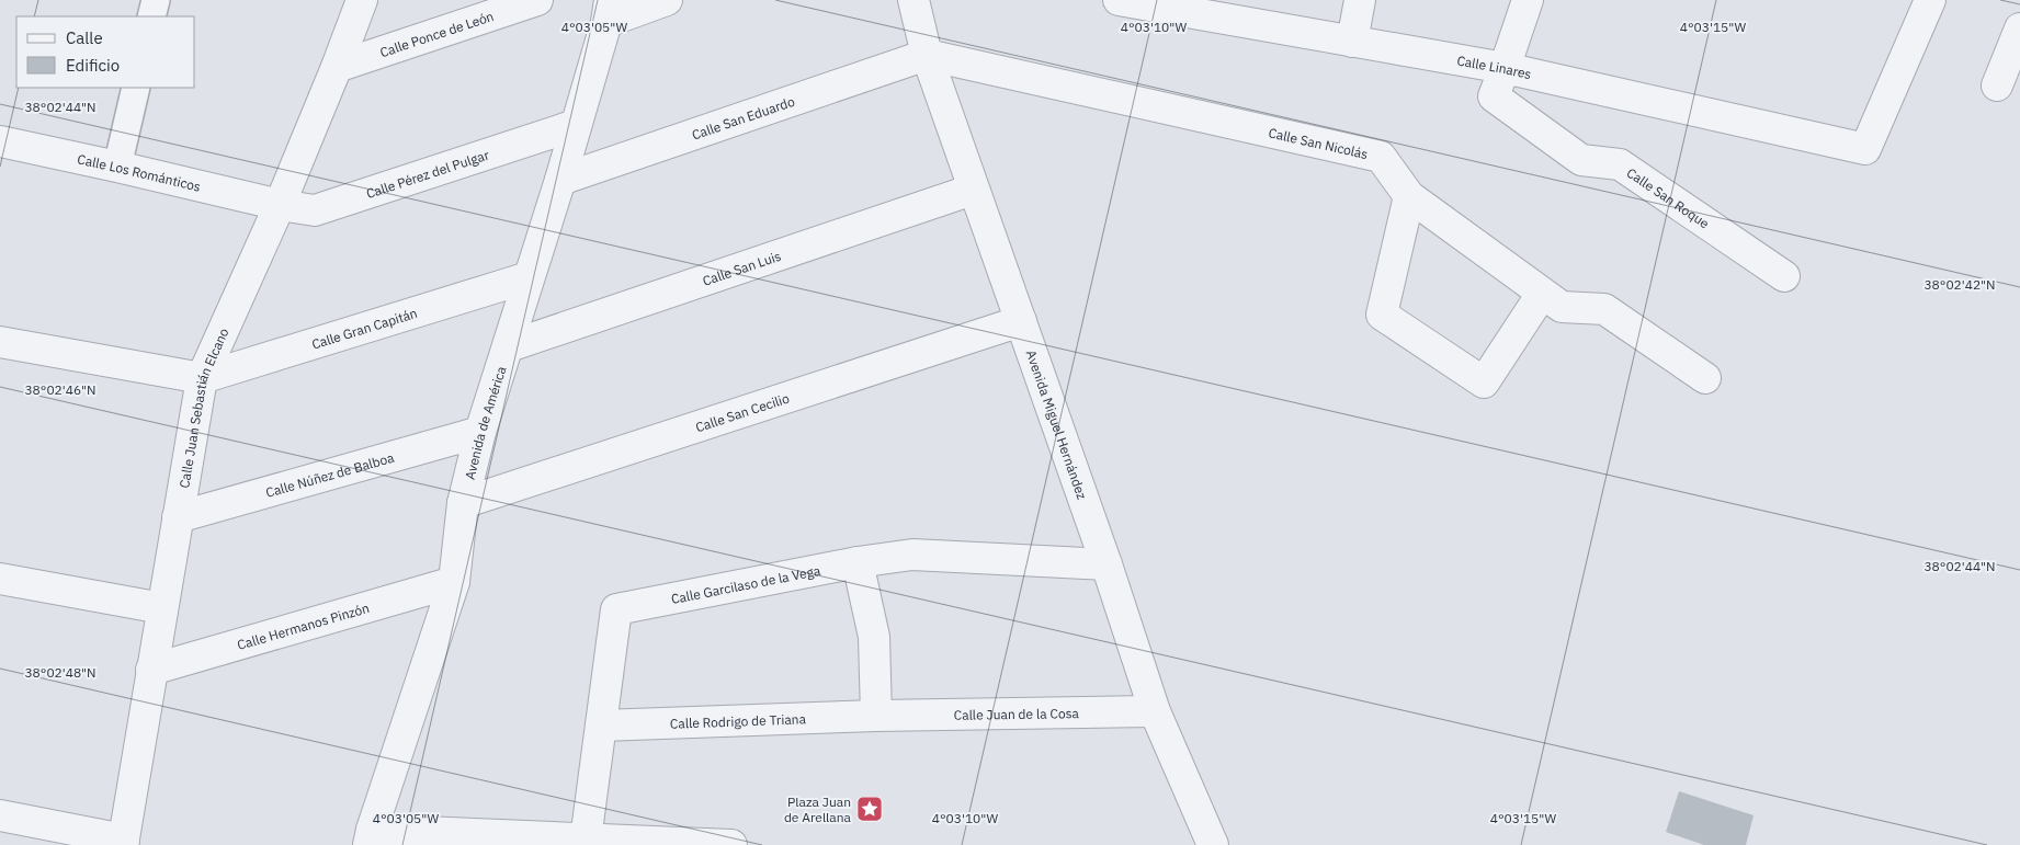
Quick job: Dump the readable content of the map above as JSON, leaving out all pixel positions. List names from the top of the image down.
{
  "streets": {
    "street": [
      "Calle Ponce de León",
      "Calle Linares",
      "Calle San Eduardo",
      "Calle San Nicolás",
      "Calle Los Románticos",
      "Calle Pérez del Pulgar",
      "Calle San Roque",
      "Calle San Luis",
      "Calle Gran Capitán",
      "Calle Juan Sebastián Elcano",
      "Calle San Cecilio",
      "Avenida de América",
      "Avenida Miguel Hernández",
      "Calle Núñez de Balboa",
      "Calle Garcilaso de la Vega",
      "Calle Hermanos Pinzón",
      "Calle Juan de la Cosa",
      "Calle Rodrigo de Triana"
    ]
  },
  "crossings": [
    ["Calle Ponce de León", "Calle Juan Sebastián Elcano"],
    ["Calle Linares", "Calle San Roque"],
    ["Calle San Eduardo", "Calle San Nicolás"],
    ["Calle San Eduardo", "Avenida de América"],
    ["Calle San Eduardo", "Avenida Miguel Hernández"],
    ["Calle San Nicolás", "Avenida Miguel Hernández"],
    ["Calle Los Románticos", "Calle Pérez del Pulgar"],
    ["Calle Los Románticos", "Calle Juan Sebastián Elcano"],
    ["Calle Pérez del Pulgar", "Calle Juan Sebastián Elcano"],
    ["Calle Pérez del Pulgar", "Avenida de América"],
    ["Calle San Luis", "Avenida de América"],
    ["Calle San Luis", "Avenida Miguel Hernández"],
    ["Calle Gran Capitán", "Calle Juan Sebastián Elcano"],
    ["Calle Gran Capitán", "Avenida de América"],
    ["Calle Juan Sebastián Elcano", "Calle Núñez de Balboa"],
    ["Calle Juan Sebastián Elcano", "Calle Hermanos Pinzón"],
    ["Calle San Cecilio", "Avenida de América"],
    ["Calle San Cecilio", "Avenida Miguel Hernández"],
    ["Avenida de América", "Calle Núñez de Balboa"],
    ["Avenida de América", "Calle Hermanos Pinzón"],
    ["Avenida Miguel Hernández", "Calle Garcilaso de la Vega"],
    ["Avenida Miguel Hernández", "Calle Juan de la Cosa"],
    ["Calle Garcilaso de la Vega", "Calle Rodrigo de Triana"],
    ["Calle Juan de la Cosa", "Calle Rodrigo de Triana"]
  ],
  "places": {
    "place": ["Plaza Juan de Arellana"]
  },
  "legend": ["Calle", "Edificio"],
  "coordinates": [
    "4°03'05\"W",
    "4°03'10\"W",
    "4°03'15\"W",
    "38°02'44\"N",
    "38°02'42\"N",
    "38°02'46\"N",
    "38°02'48\"N"
  ]
}
